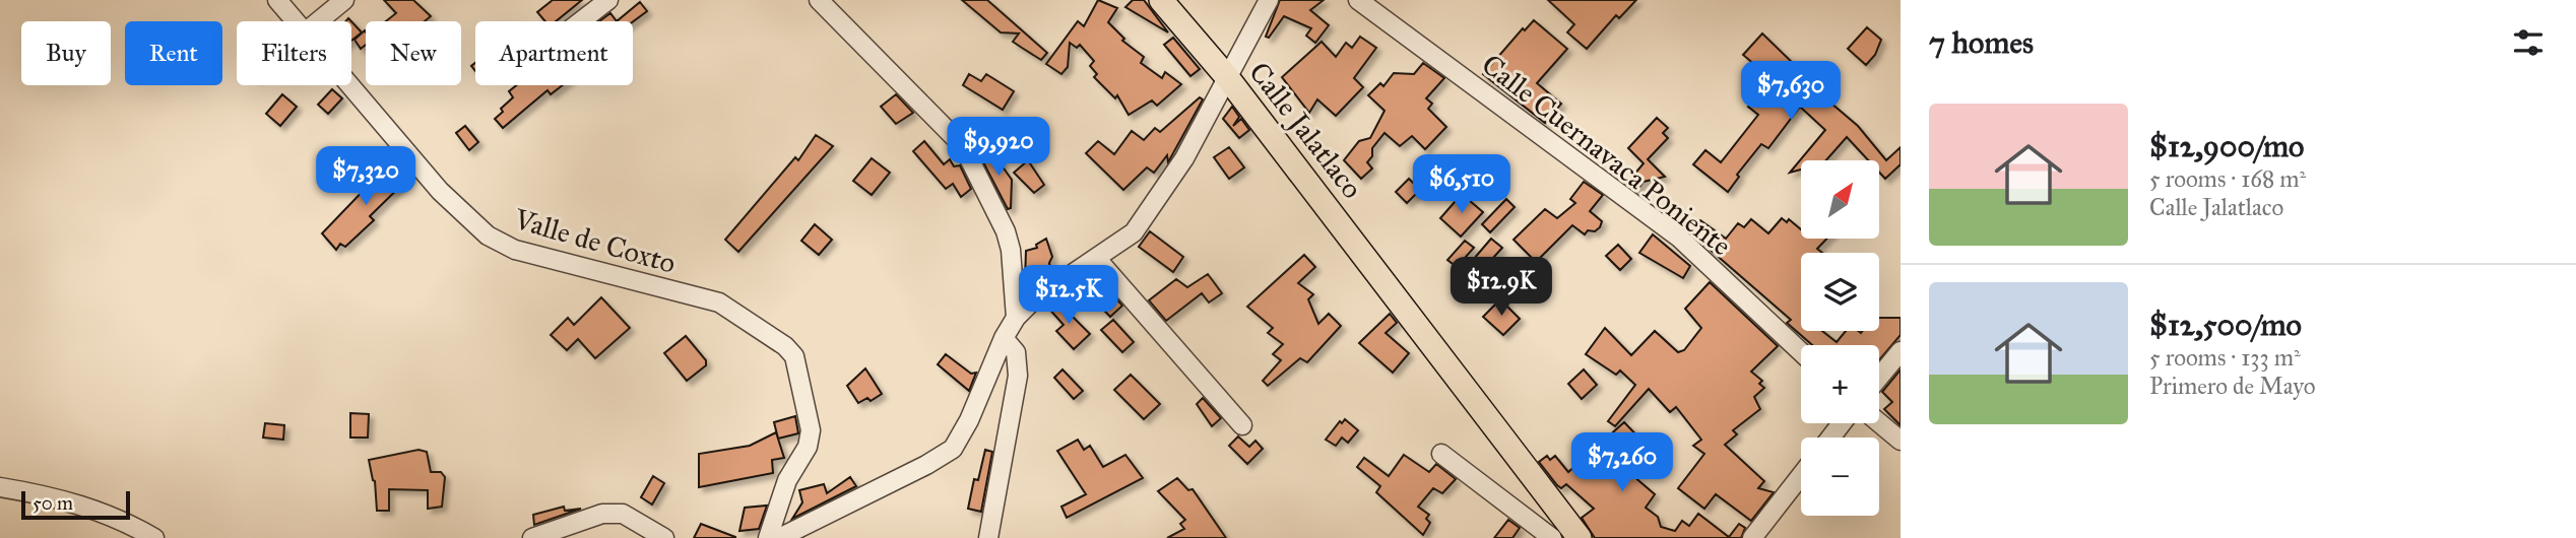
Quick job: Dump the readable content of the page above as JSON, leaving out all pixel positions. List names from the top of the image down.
{
  "streets": {
    "main road": ["Calle Jalatlaco"],
    "street": ["Calle Cuernavaca Poniente", "Valle de Coxto"]
  },
  "scale_bar": "50 m",
  "north": "top right",
  "page": {
    "heading": "7 homes",
    "chip": [
      "Buy",
      "Rent",
      "Filters",
      "New",
      "Apartment"
    ],
    "price": [
      "$7,630",
      "$9,920",
      "$7,320",
      "$6,510",
      "$12.9K",
      "$12.5K",
      "$7,260"
    ],
    "list": [
      {
        "name": "$12,900/mo",
        "note": "5 rooms · 168 m² · Calle Jalatlaco"
      },
      {
        "name": "$12,500/mo",
        "note": "5 rooms · 133 m² · Primero de Mayo"
      }
    ],
    "map_buttons": ["+", "−"],
    "scale": "50 m"
  }
}
